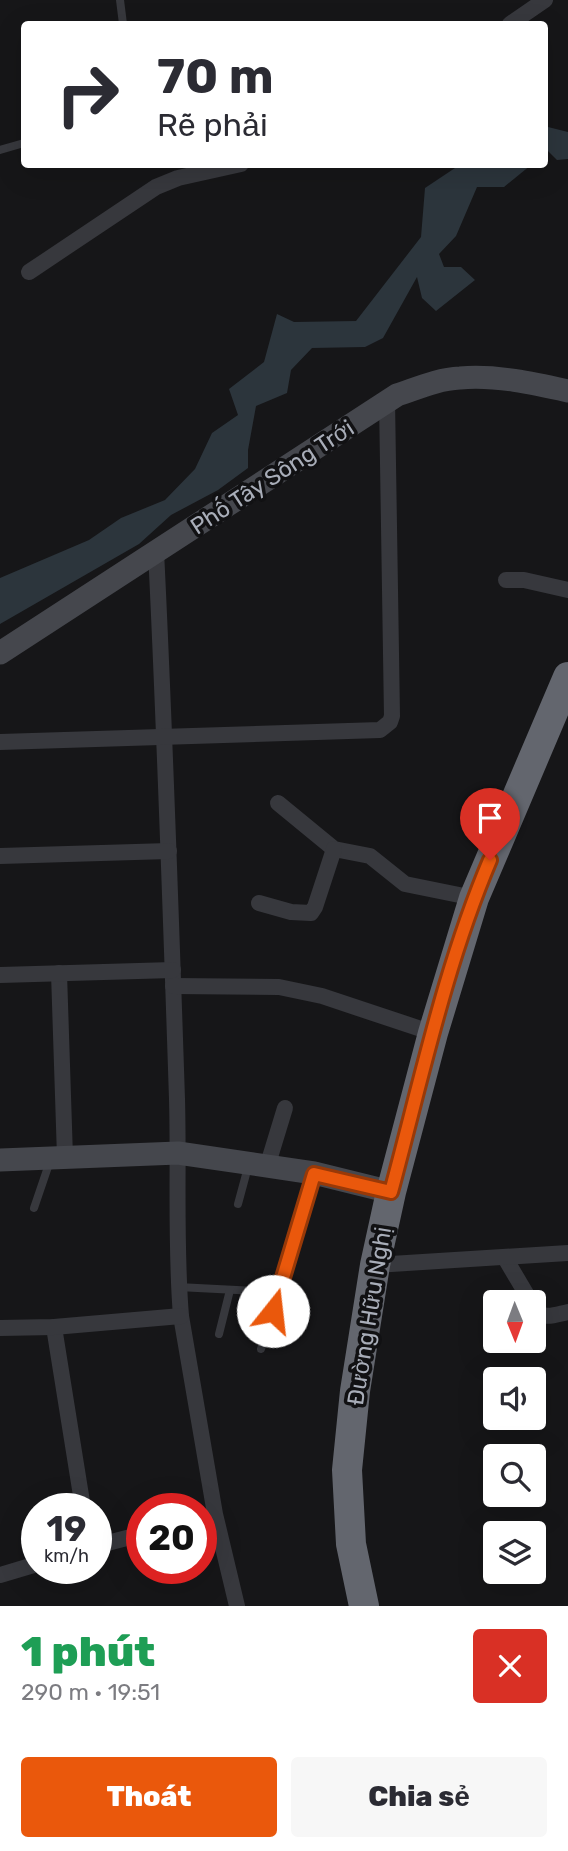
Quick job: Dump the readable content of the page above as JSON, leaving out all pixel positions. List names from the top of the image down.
{
  "streets": {
    "highway": ["Đường Hữu Nghị"],
    "street": ["Phố Tây Sông Trới"]
  },
  "north": "bottom",
  "page": {
    "turn": ["70 m", "Rẽ phải"],
    "speed": "19 km/h",
    "limit": "20",
    "heading": ["1 phút", "290 m · 19:51"],
    "buttons": ["Thoát", "Chia sẻ"]
  }
}
